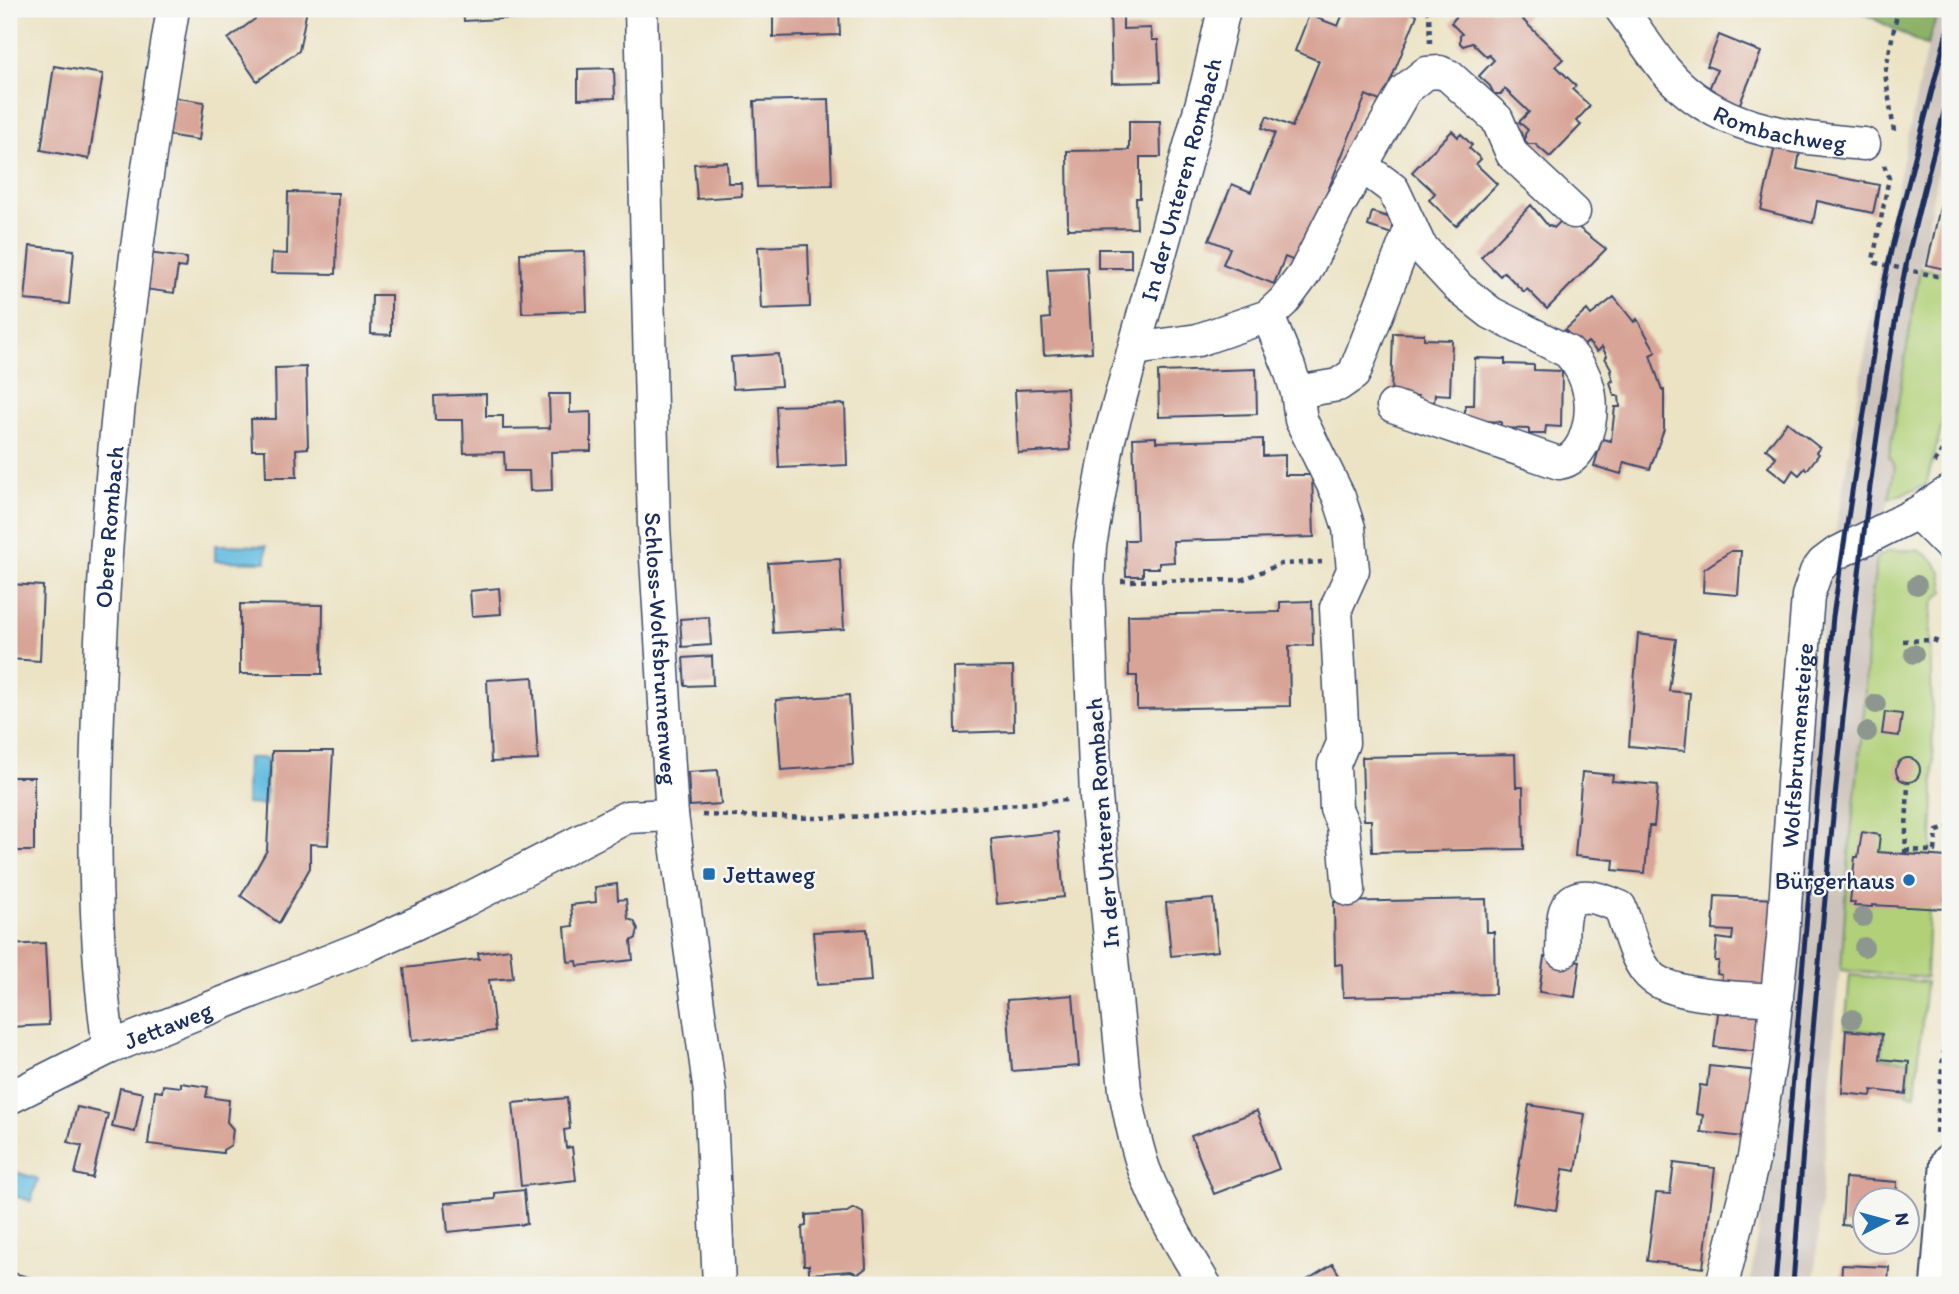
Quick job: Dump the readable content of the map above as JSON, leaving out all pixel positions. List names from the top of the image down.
{
  "streets": {
    "street": [
      "Rombachweg",
      "In der Unteren Rombach",
      "Obere Rombach",
      "Schloss-Wolfsbrunnenweg",
      "Wolfsbrunnensteige",
      "Jettaweg"
    ]
  },
  "crossings": [
    ["Obere Rombach", "Jettaweg"],
    ["Schloss-Wolfsbrunnenweg", "Jettaweg"]
  ],
  "places": {
    "transit": ["Jettaweg"],
    "other": ["Bürgerhaus"]
  },
  "north": "right"
}
